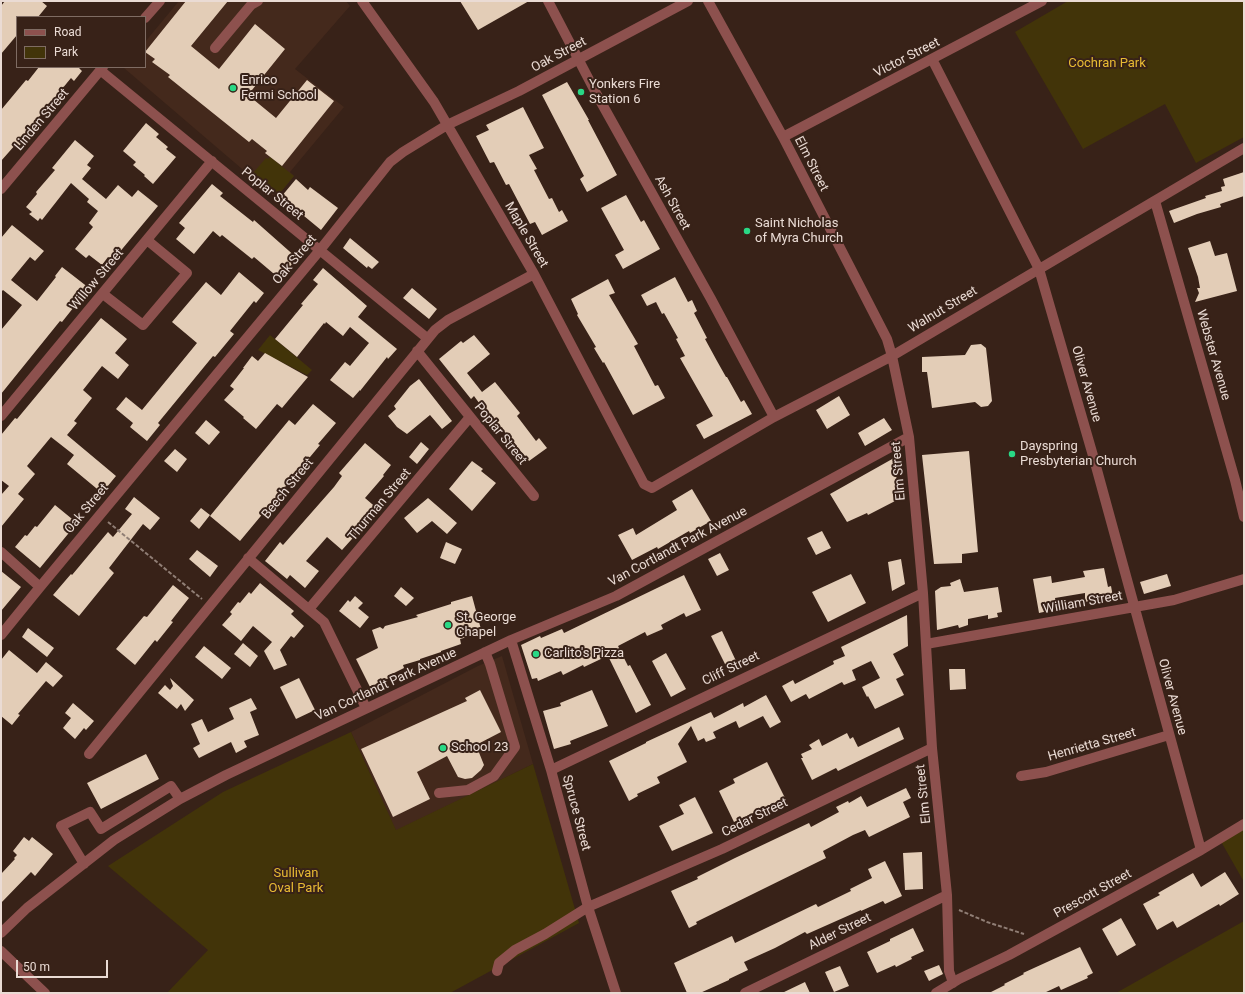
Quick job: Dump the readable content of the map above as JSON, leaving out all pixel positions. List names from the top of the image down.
{
  "streets": {
    "street": [
      "Oak Street",
      "Victor Street",
      "Linden Street",
      "Elm Street",
      "Poplar Street",
      "Ash Street",
      "Maple Street",
      "Willow Street",
      "Walnut Street",
      "Webster Avenue",
      "Oliver Avenue",
      "Beech Street",
      "Thurman Street",
      "Van Cortlandt Park Avenue",
      "William Street",
      "Cliff Street",
      "Henrietta Street",
      "Spruce Street",
      "Cedar Street",
      "Prescott Street",
      "Alder Street"
    ]
  },
  "crossings": [
    ["Oak Street", "Poplar Street"],
    ["Oak Street", "Ash Street"],
    ["Oak Street", "Maple Street"],
    ["Victor Street", "Elm Street"],
    ["Victor Street", "Oliver Avenue"],
    ["Linden Street", "Poplar Street"],
    ["Elm Street", "Walnut Street"],
    ["Elm Street", "Van Cortlandt Park Avenue"],
    ["Elm Street", "William Street"],
    ["Elm Street", "Cliff Street"],
    ["Elm Street", "Cedar Street"],
    ["Elm Street", "Prescott Street"],
    ["Elm Street", "Alder Street"],
    ["Poplar Street", "Willow Street"],
    ["Poplar Street", "Beech Street"],
    ["Poplar Street", "Thurman Street"],
    ["Ash Street", "Walnut Street"],
    ["Maple Street", "Walnut Street"],
    ["Maple Street", "Beech Street"],
    ["Walnut Street", "Webster Avenue"],
    ["Walnut Street", "Oliver Avenue"],
    ["Oliver Avenue", "William Street"],
    ["Oliver Avenue", "Henrietta Street"],
    ["Oliver Avenue", "Prescott Street"],
    ["Van Cortlandt Park Avenue", "Spruce Street"],
    ["Cliff Street", "Spruce Street"],
    ["Spruce Street", "Cedar Street"]
  ],
  "parks": ["Cochran Park", "Sullivan Oval Park"],
  "places": [
    "Enrico Fermi School",
    "Yonkers Fire Station 6",
    "Saint Nicholas of Myra Church",
    "Dayspring Presbyterian Church",
    "St. George Chapel",
    "Carlito's Pizza",
    "School 23"
  ],
  "legend": ["Road", "Park"],
  "scale_bar": "50 m"
}
